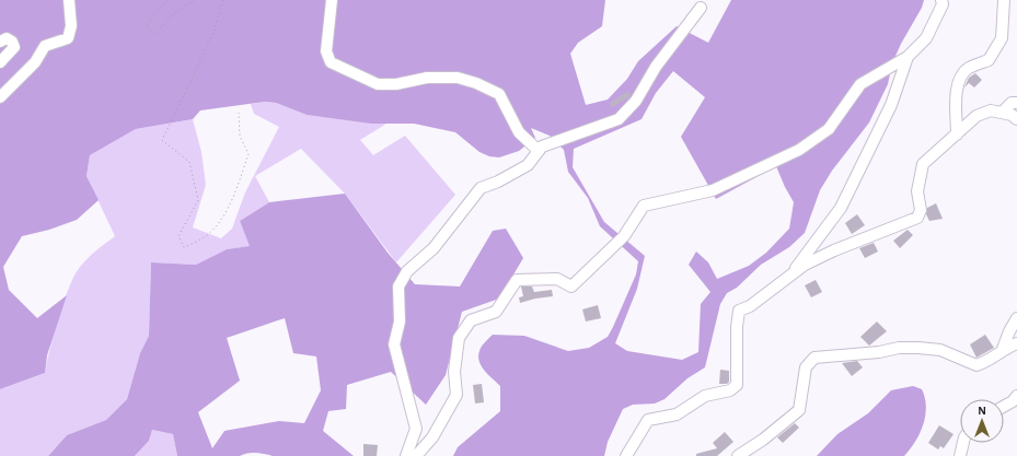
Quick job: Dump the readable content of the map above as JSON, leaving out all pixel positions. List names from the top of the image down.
{
  "north": "top"
}
